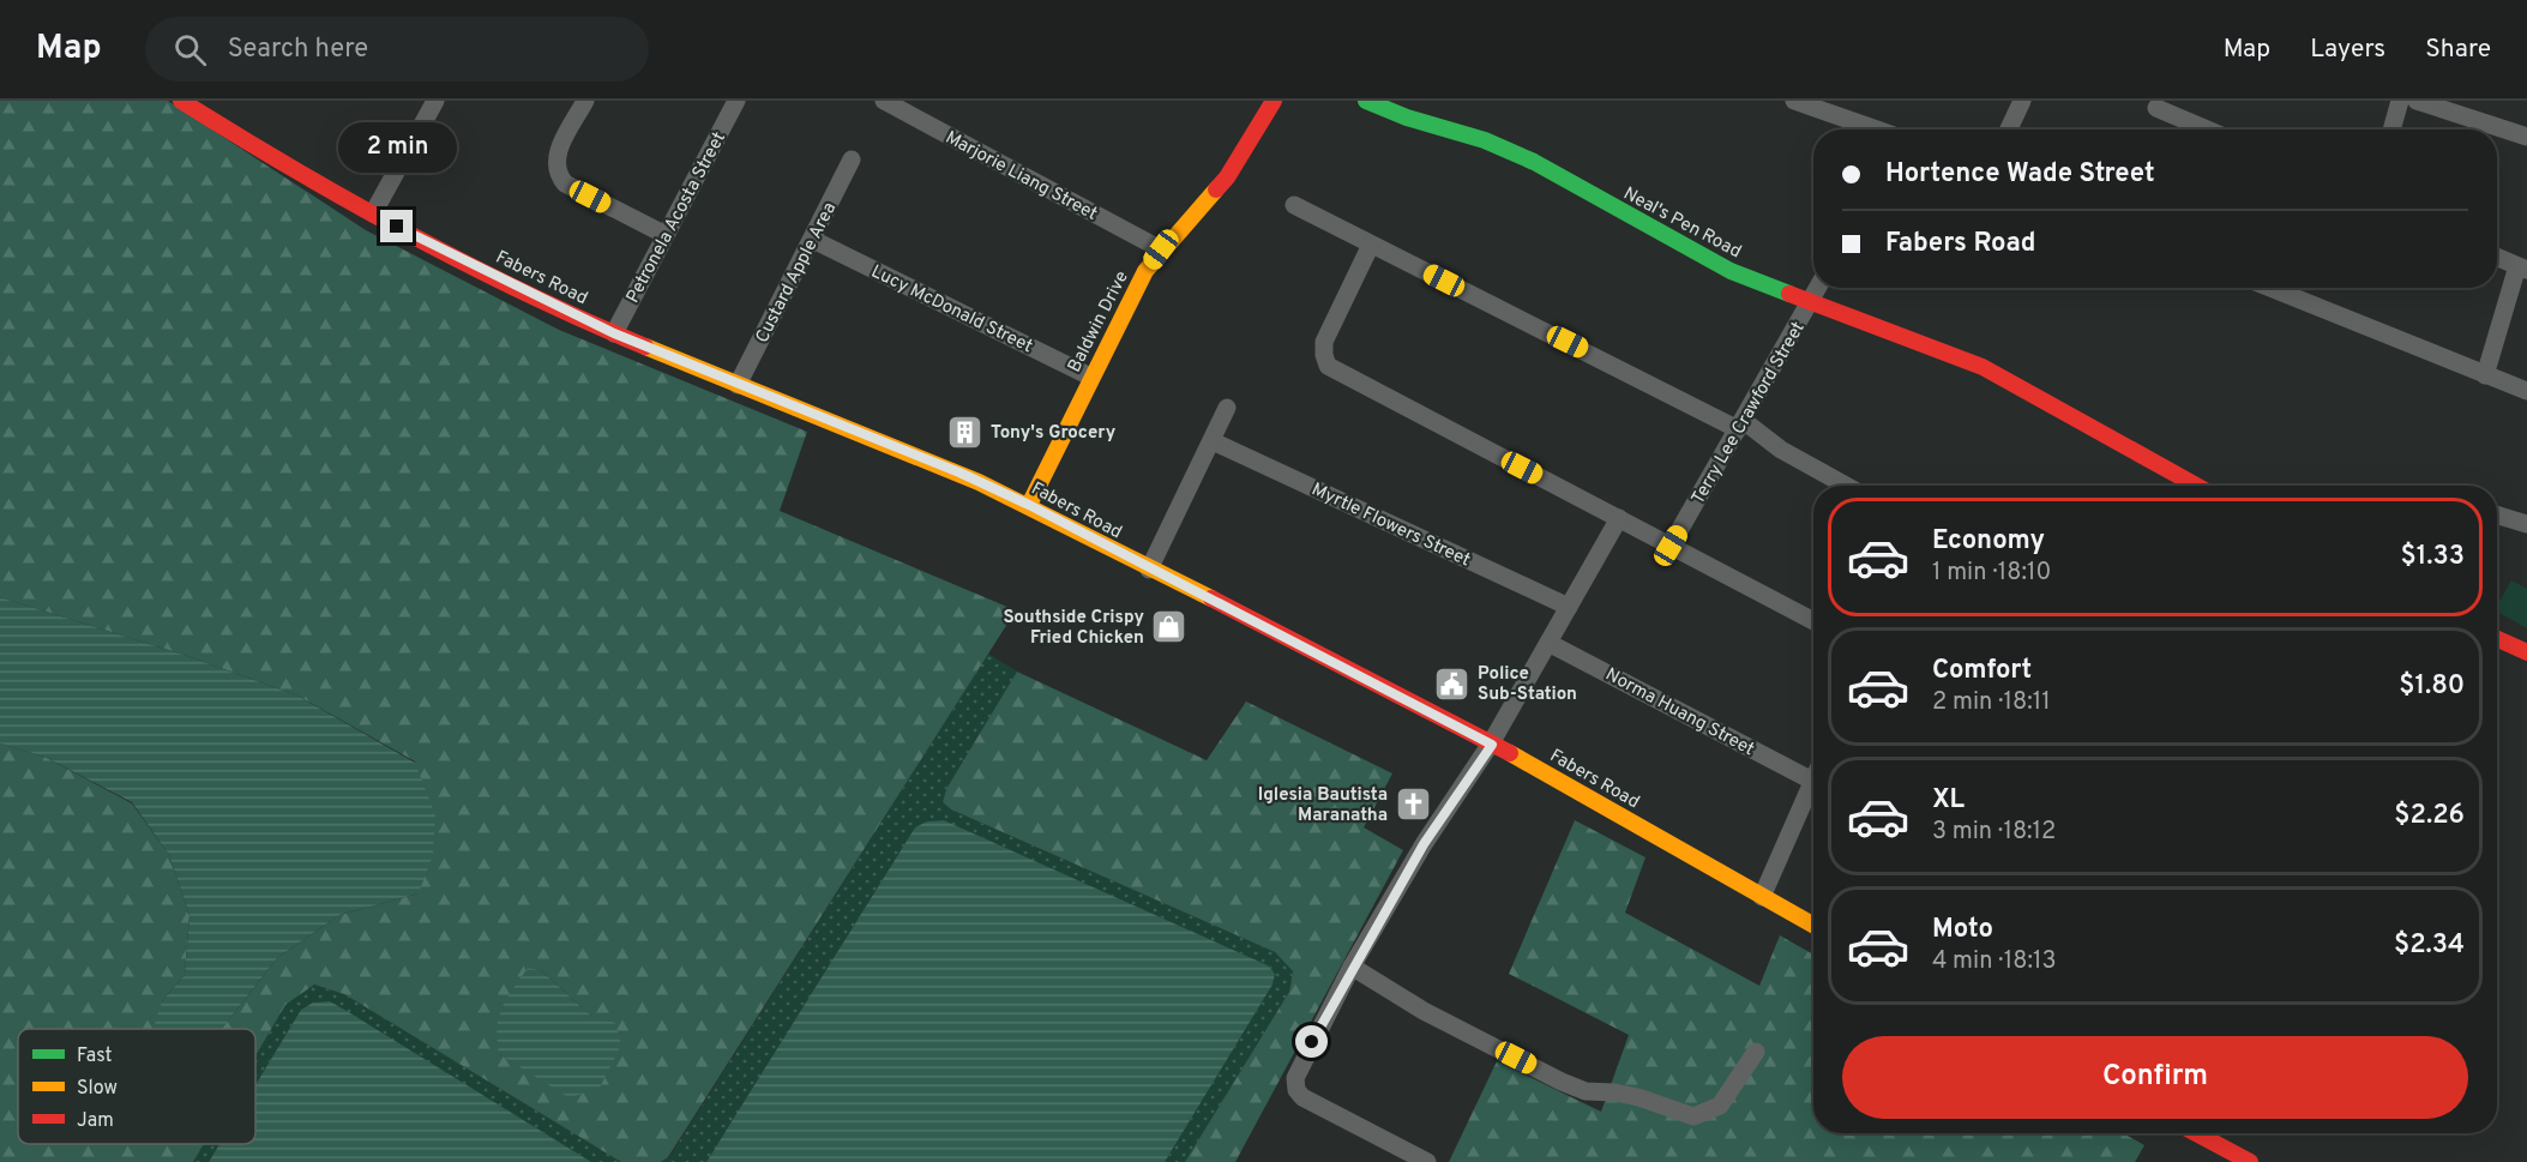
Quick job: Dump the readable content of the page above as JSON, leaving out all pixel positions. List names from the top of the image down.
{
  "streets": {
    "main road": ["Neal's Pen Road", "Fabers Road", "Baldwin Drive"],
    "street": [
      "Marjorie Liang Street",
      "Petronela Acosta Street",
      "Custard Apple Area",
      "Lucy McDonald Street",
      "Terry Lee Crawford Street",
      "Myrtle Flowers Street",
      "Norma Huang Street"
    ]
  },
  "crossings": [
    ["Marjorie Liang Street", "Baldwin Drive"],
    ["Petronela Acosta Street", "Fabers Road"],
    ["Neal's Pen Road", "Terry Lee Crawford Street"],
    ["Custard Apple Area", "Fabers Road"],
    ["Custard Apple Area", "Lucy McDonald Street"],
    ["Fabers Road", "Baldwin Drive"],
    ["Lucy McDonald Street", "Baldwin Drive"]
  ],
  "places": {
    "building": ["Tony's Grocery"],
    "shop": ["Southside Crispy Fried Chicken"],
    "public building": ["Police Sub-Station"],
    "church": ["Iglesia Bautista Maranatha"]
  },
  "legend": ["Fast", "Slow", "Jam"],
  "page": {
    "header": "Map",
    "search": "Search here",
    "nav": ["Map", "Layers", "Share"],
    "bubble": "2 min",
    "banner": ["Hortence Wade Street", "Fabers Road"],
    "list": [
      {
        "name": "Economy",
        "note": "1 min · 18:10",
        "value": "$1.33"
      },
      {
        "name": "Comfort",
        "note": "2 min · 18:11",
        "value": "$1.80"
      },
      {
        "name": "XL",
        "note": "3 min · 18:12",
        "value": "$2.26"
      },
      {
        "name": "Moto",
        "note": "4 min · 18:13",
        "value": "$2.34"
      }
    ],
    "buttons": "Confirm"
  }
}
